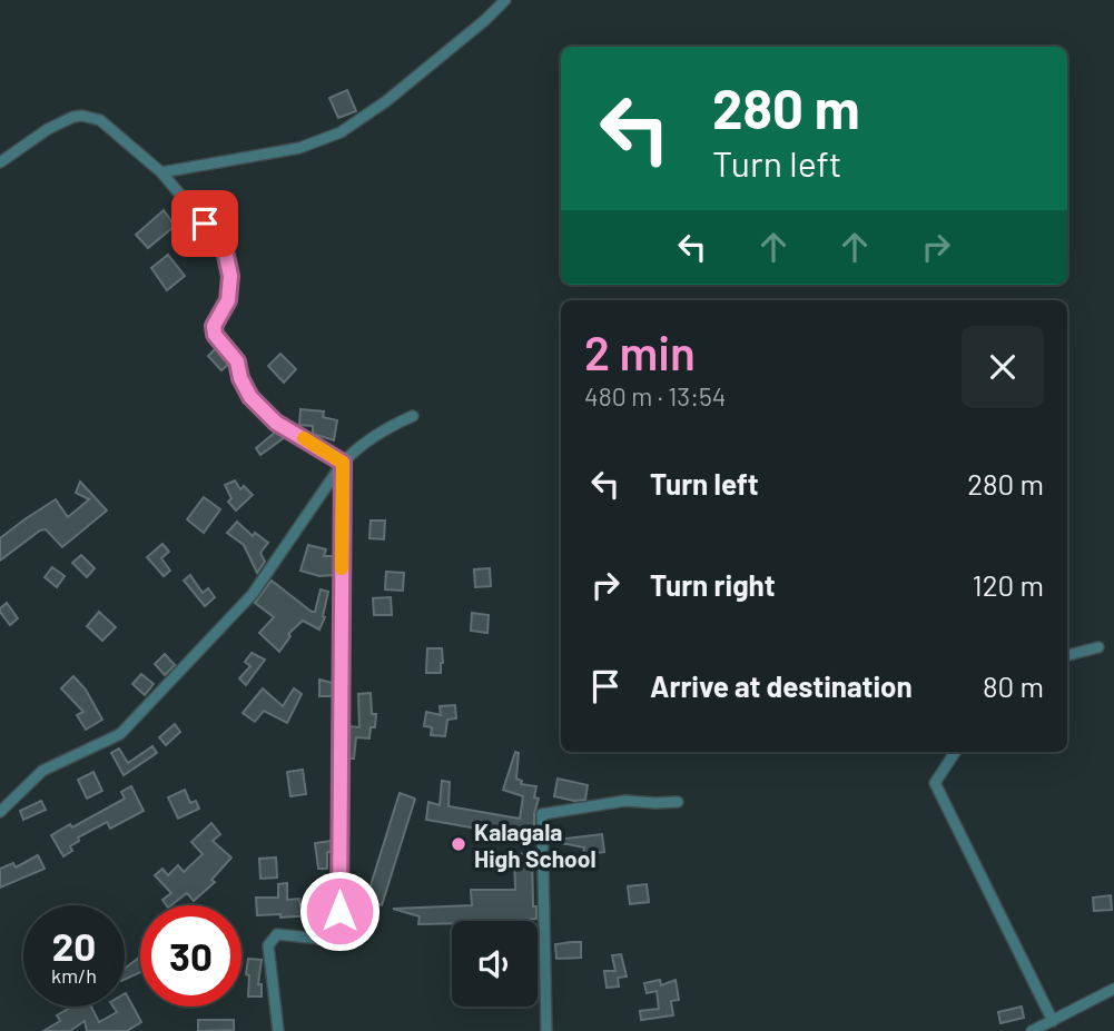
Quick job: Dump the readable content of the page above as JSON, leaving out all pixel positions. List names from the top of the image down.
{
  "places": ["Kalagala High School"],
  "page": {
    "turn": ["280 m", "Turn left"],
    "heading": ["2 min", "480 m · 13:54"],
    "list": [
      {
        "name": "Turn left",
        "value": "280 m"
      },
      {
        "name": "Turn right",
        "value": "120 m"
      },
      {
        "name": "Arrive at destination",
        "value": "80 m"
      }
    ],
    "speed": "20 km/h",
    "limit": "30"
  }
}
